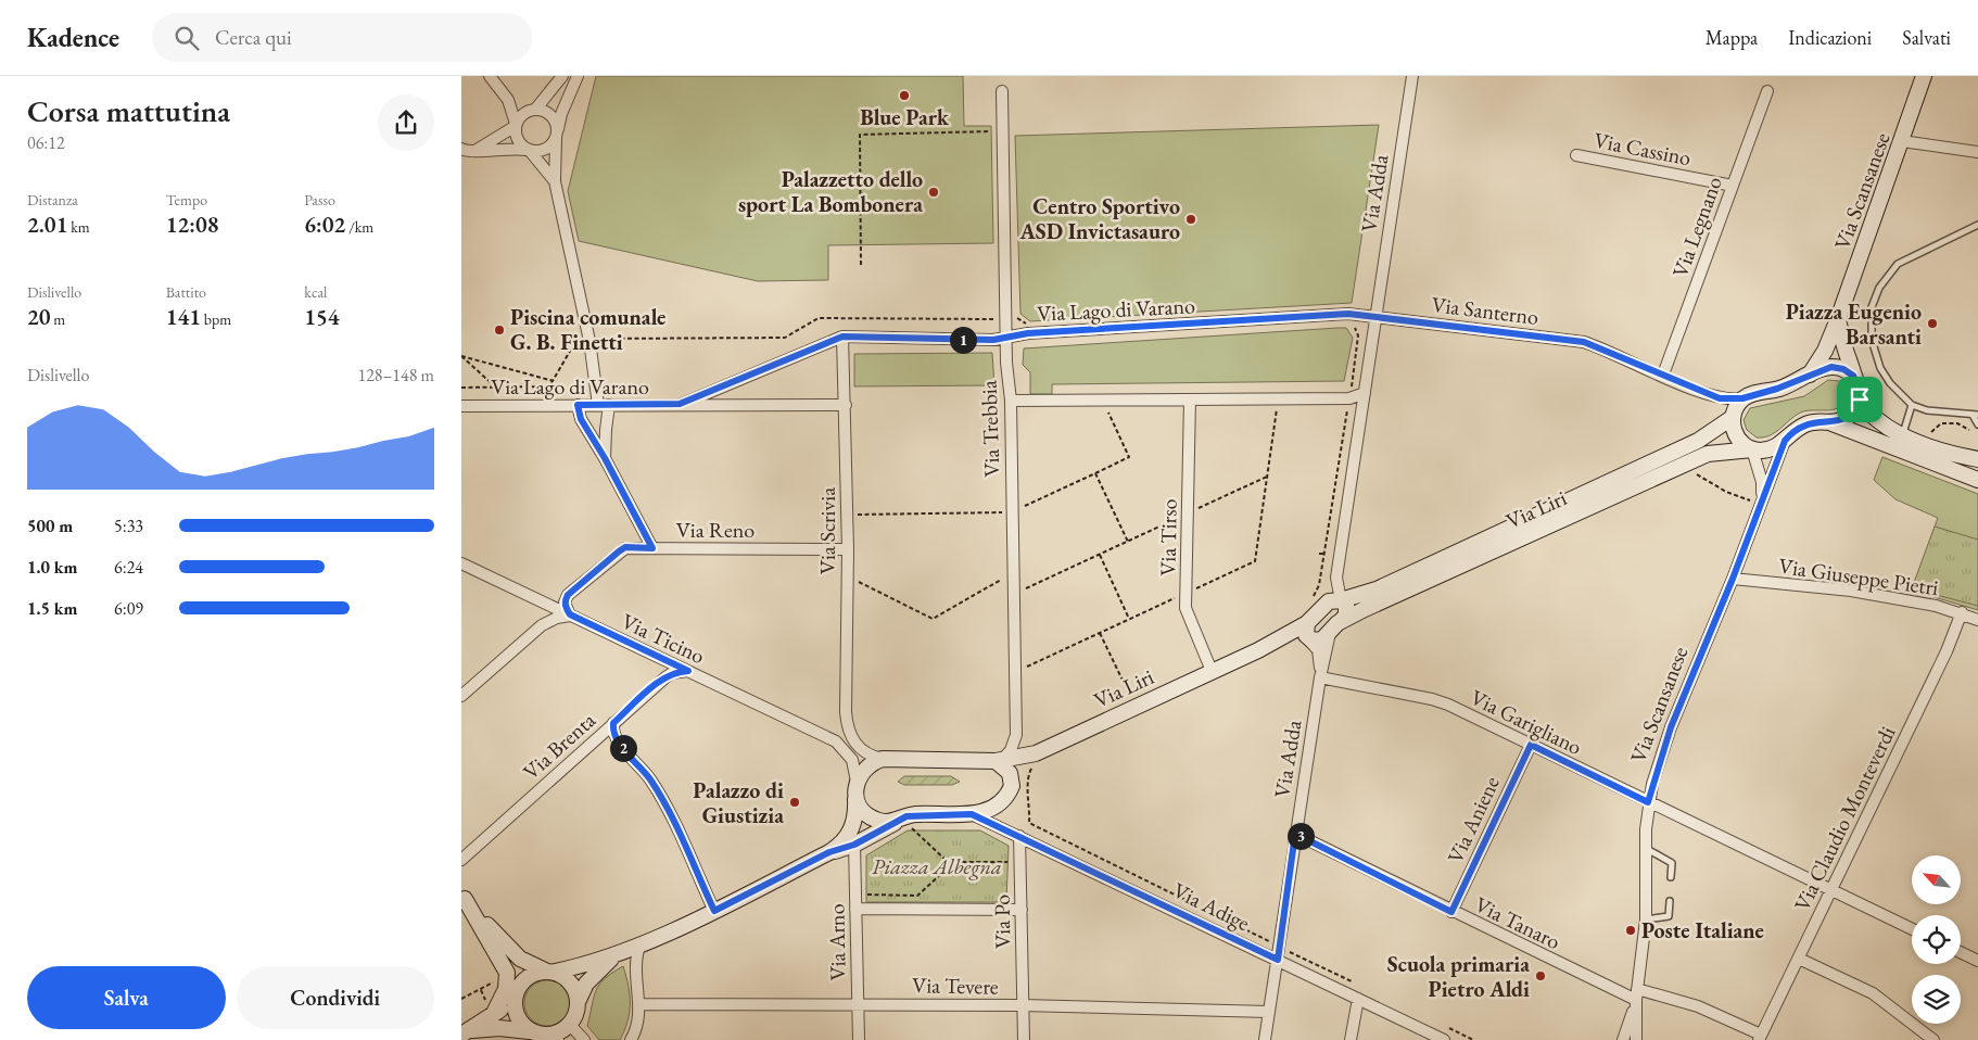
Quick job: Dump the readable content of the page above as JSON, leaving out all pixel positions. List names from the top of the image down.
{
  "streets": {
    "main road": ["Via Scansanese", "Via Liri"],
    "street": [
      "Via Cassino",
      "Via Adda",
      "Via Legnano",
      "Via Lago di Varano",
      "Via Santerno",
      "Via Trebbia",
      "Via Reno",
      "Via Scrivia",
      "Via Tirso",
      "Via Giuseppe Pietri",
      "Via Ticino",
      "Via Garigliano",
      "Via Brenta",
      "Via Claudio Monteverdi",
      "Via Aniene",
      "Via Adige",
      "Via Po",
      "Via Tanaro",
      "Via Arno",
      "Via Tevere"
    ]
  },
  "crossings": [
    ["Via Cassino", "Via Legnano"],
    ["Via Scansanese", "Via Liri"],
    ["Via Scansanese", "Via Giuseppe Pietri"],
    ["Via Scansanese", "Via Garigliano"],
    ["Via Scansanese", "Via Tanaro"],
    ["Via Adda", "Via Lago di Varano"],
    ["Via Adda", "Via Santerno"],
    ["Via Adda", "Via Liri"],
    ["Via Adda", "Via Garigliano"],
    ["Via Adda", "Via Adige"],
    ["Via Adda", "Via Tanaro"],
    ["Via Adda", "Via Tevere"],
    ["Via Legnano", "Via Santerno"],
    ["Via Lago di Varano", "Via Santerno"],
    ["Via Lago di Varano", "Via Trebbia"],
    ["Via Lago di Varano", "Via Reno"],
    ["Via Lago di Varano", "Via Scrivia"],
    ["Via Trebbia", "Via Liri"],
    ["Via Liri", "Via Scrivia"],
    ["Via Liri", "Via Tirso"],
    ["Via Liri", "Via Adige"],
    ["Via Reno", "Via Scrivia"],
    ["Via Giuseppe Pietri", "Via Claudio Monteverdi"],
    ["Via Ticino", "Via Brenta"],
    ["Via Garigliano", "Via Claudio Monteverdi"],
    ["Via Garigliano", "Via Aniene"],
    ["Via Claudio Monteverdi", "Via Tanaro"],
    ["Via Aniene", "Via Tanaro"],
    ["Via Adige", "Via Po"],
    ["Via Po", "Via Tevere"],
    ["Via Arno", "Via Tevere"]
  ],
  "parks": ["Piazza Albegna"],
  "places": [
    "Blue Park",
    "Palazzetto dello sport La Bombonera",
    "Centro Sportivo ASD Invictasauro",
    "Piazza Eugenio Barsanti",
    "Piscina comunale G. B. Finetti",
    "Palazzo di Giustizia",
    "Poste Italiane",
    "Scuola primaria Pietro Aldi"
  ],
  "north": "top left",
  "page": {
    "header": "Kadence",
    "search": "Cerca qui",
    "nav": ["Mappa", "Indicazioni", "Salvati"],
    "heading": ["Corsa mattutina", "06:12"],
    "stats": [
      ["Distanza", "2.01 km"],
      ["Tempo", "12:08"],
      ["Passo", "6:02 /km"],
      ["Dislivello", "20 m"],
      ["Battito", "141 bpm"],
      ["kcal", "154"]
    ],
    "pins": ["1", "2", "3"],
    "chart": ["Dislivello", "128–148 m"],
    "list": [
      {
        "name": "500 m",
        "note": "5:33"
      },
      {
        "name": "1.0 km",
        "note": "6:24"
      },
      {
        "name": "1.5 km",
        "note": "6:09"
      }
    ],
    "buttons": ["Salva", "Condividi"]
  }
}
